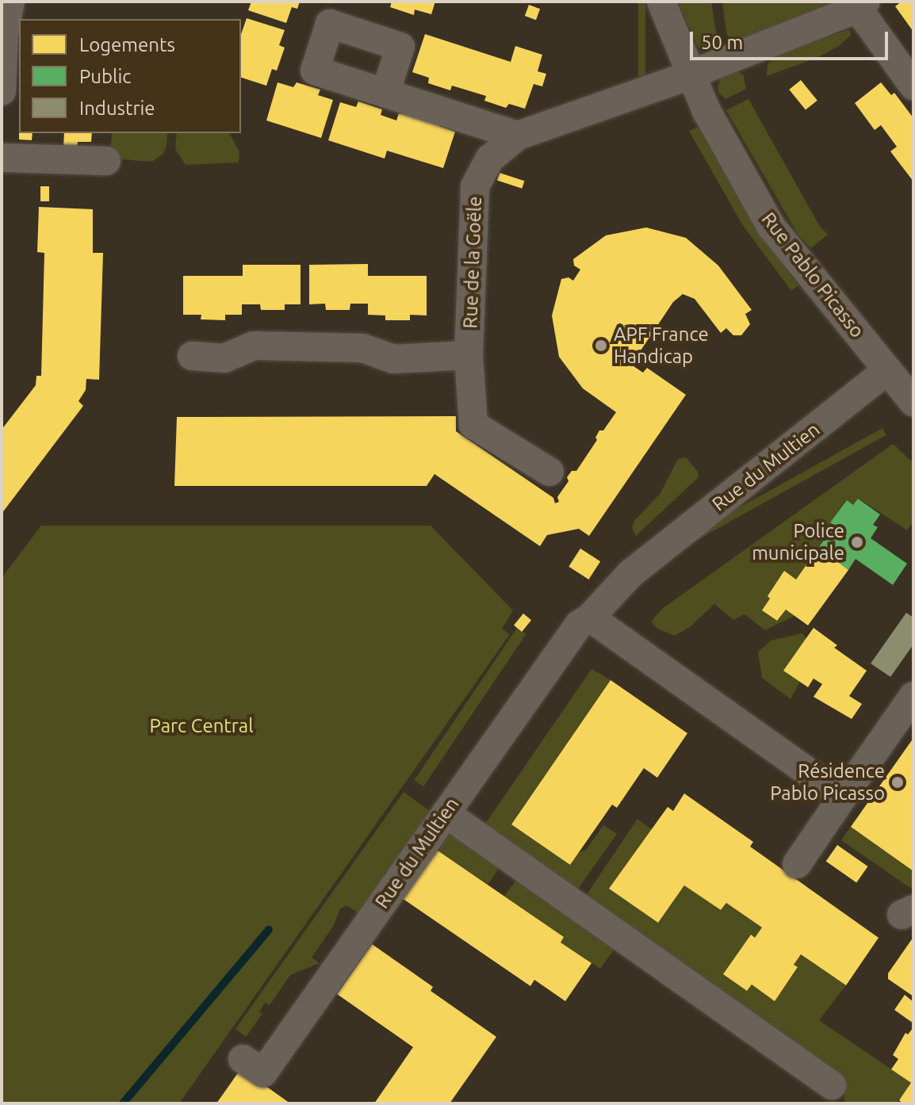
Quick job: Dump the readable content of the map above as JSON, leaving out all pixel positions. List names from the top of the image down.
{
  "streets": {
    "street": ["Rue de la Goële", "Rue Pablo Picasso", "Rue du Multien"]
  },
  "crossings": [
    ["Rue de la Goële", "Rue Pablo Picasso"],
    ["Rue Pablo Picasso", "Rue du Multien"]
  ],
  "parks": ["Parc Central"],
  "places": ["APF France Handicap", "Police municipale", "Résidence Pablo Picasso"],
  "legend": ["Logements", "Public", "Industrie"],
  "scale_bar": "50 m"
}
